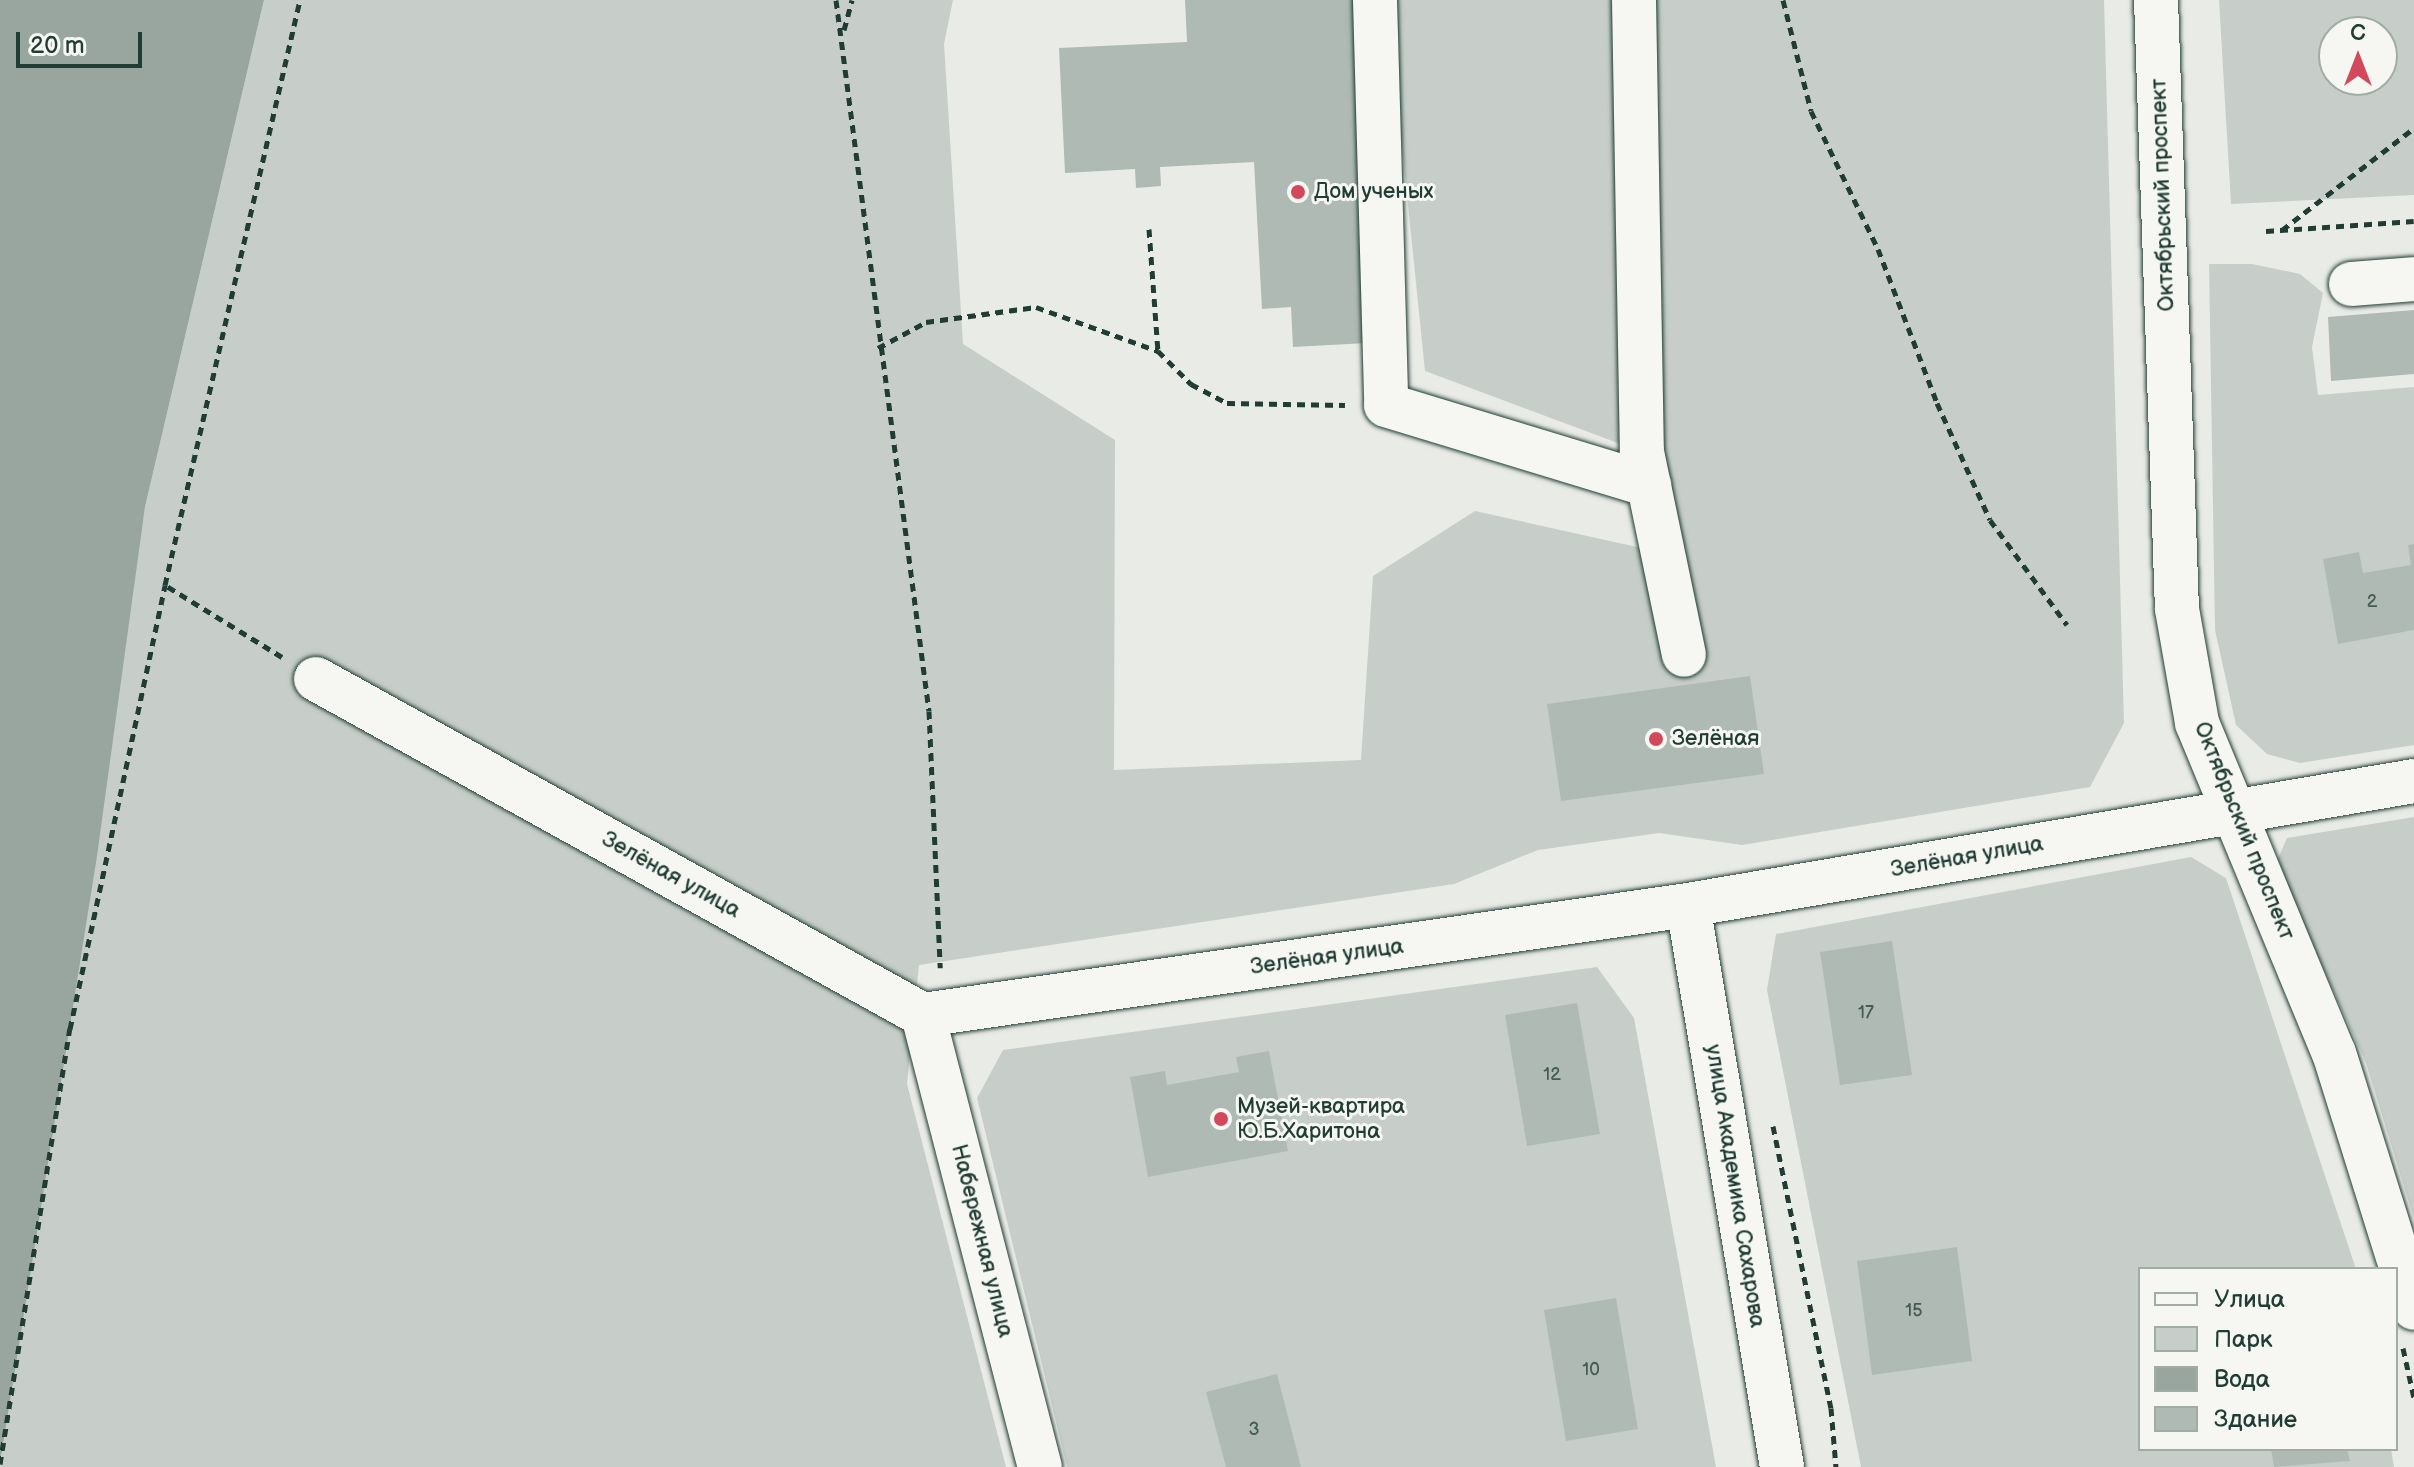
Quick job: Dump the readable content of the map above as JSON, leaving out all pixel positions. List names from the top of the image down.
{
  "streets": {
    "street": [
      "Октябрьский проспект",
      "Зелёная улица",
      "улица Академика Сахарова",
      "Набережная улица"
    ]
  },
  "crossings": [
    ["Октябрьский проспект", "Зелёная улица"],
    ["Зелёная улица", "улица Академика Сахарова"],
    ["Зелёная улица", "Набережная улица"]
  ],
  "places": ["Дом ученых", "Зелёная", "Музей-квартира Ю.Б.Харитона"],
  "house_numbers": [
    "2",
    "17",
    "12",
    "15",
    "10",
    "3"
  ],
  "legend": [
    "Улица",
    "Парк",
    "Вода",
    "Здание"
  ],
  "scale_bar": "20 m",
  "north": "top"
}
